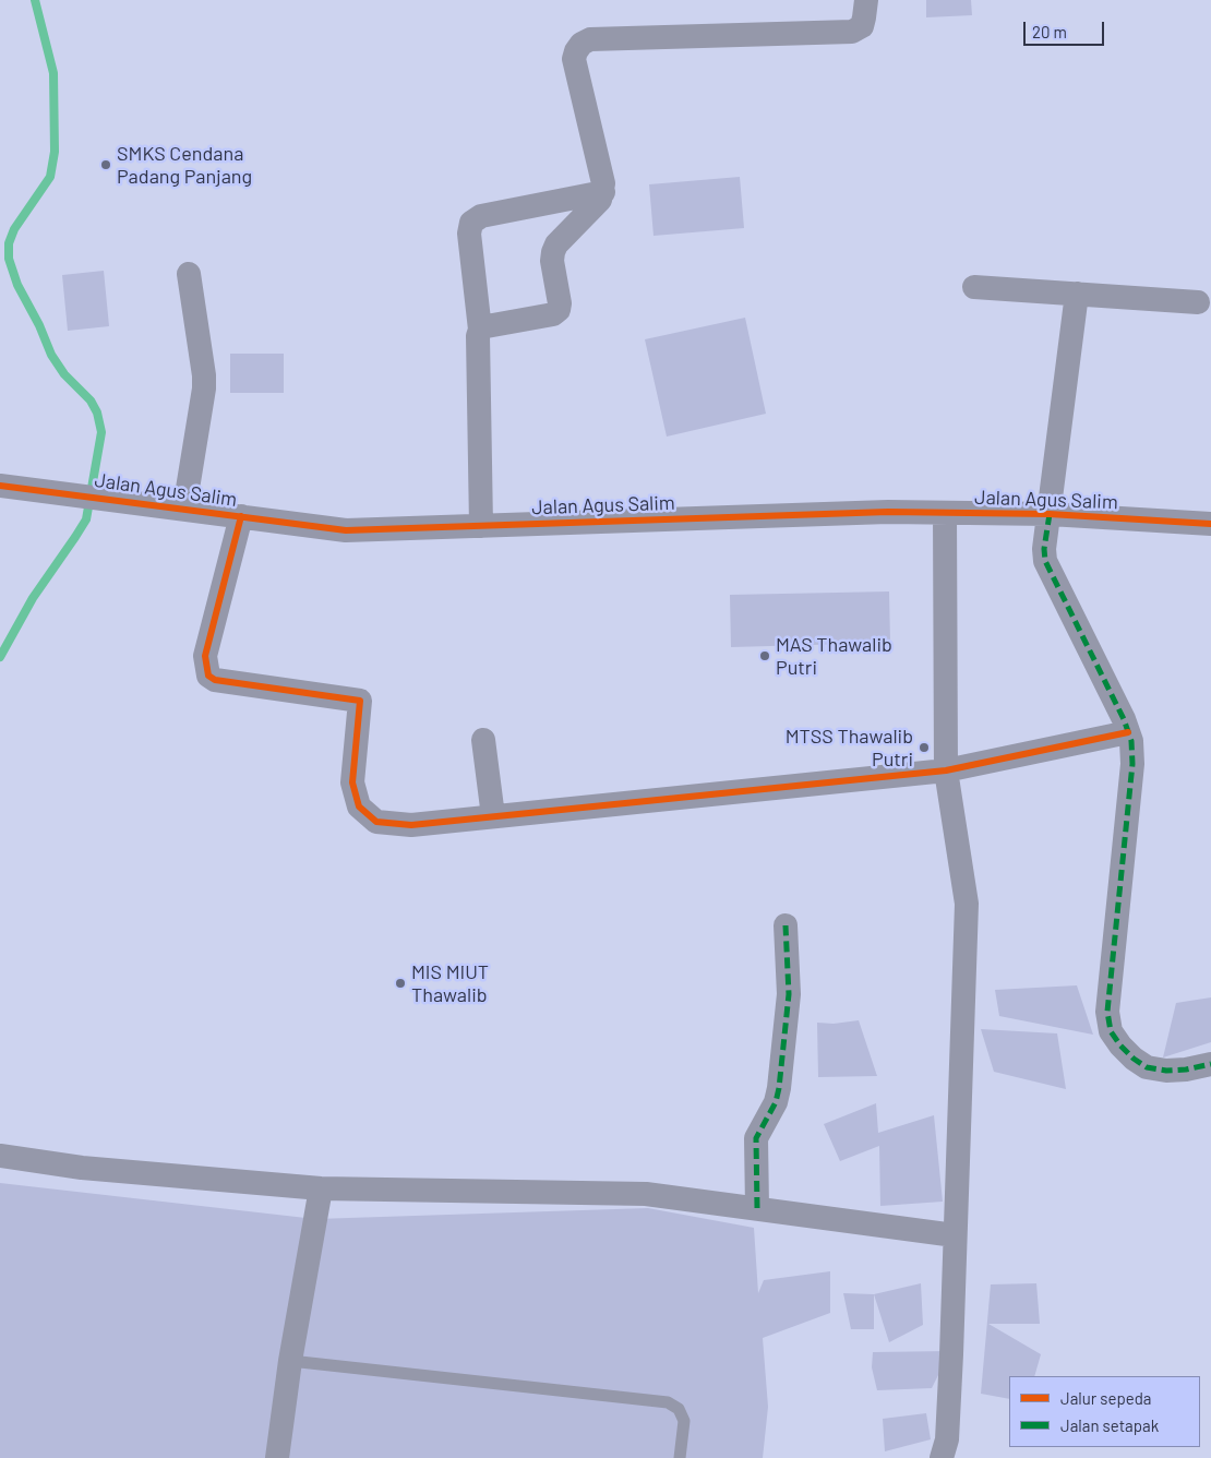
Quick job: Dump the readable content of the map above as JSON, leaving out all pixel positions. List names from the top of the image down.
{
  "streets": {
    "street": ["Jalan Agus Salim"]
  },
  "places": [
    "SMKS Cendana Padang Panjang",
    "MAS Thawalib Putri",
    "MTSS Thawalib Putri",
    "MIS MIUT Thawalib"
  ],
  "legend": ["Jalur sepeda", "Jalan setapak"],
  "scale_bar": "20 m"
}
